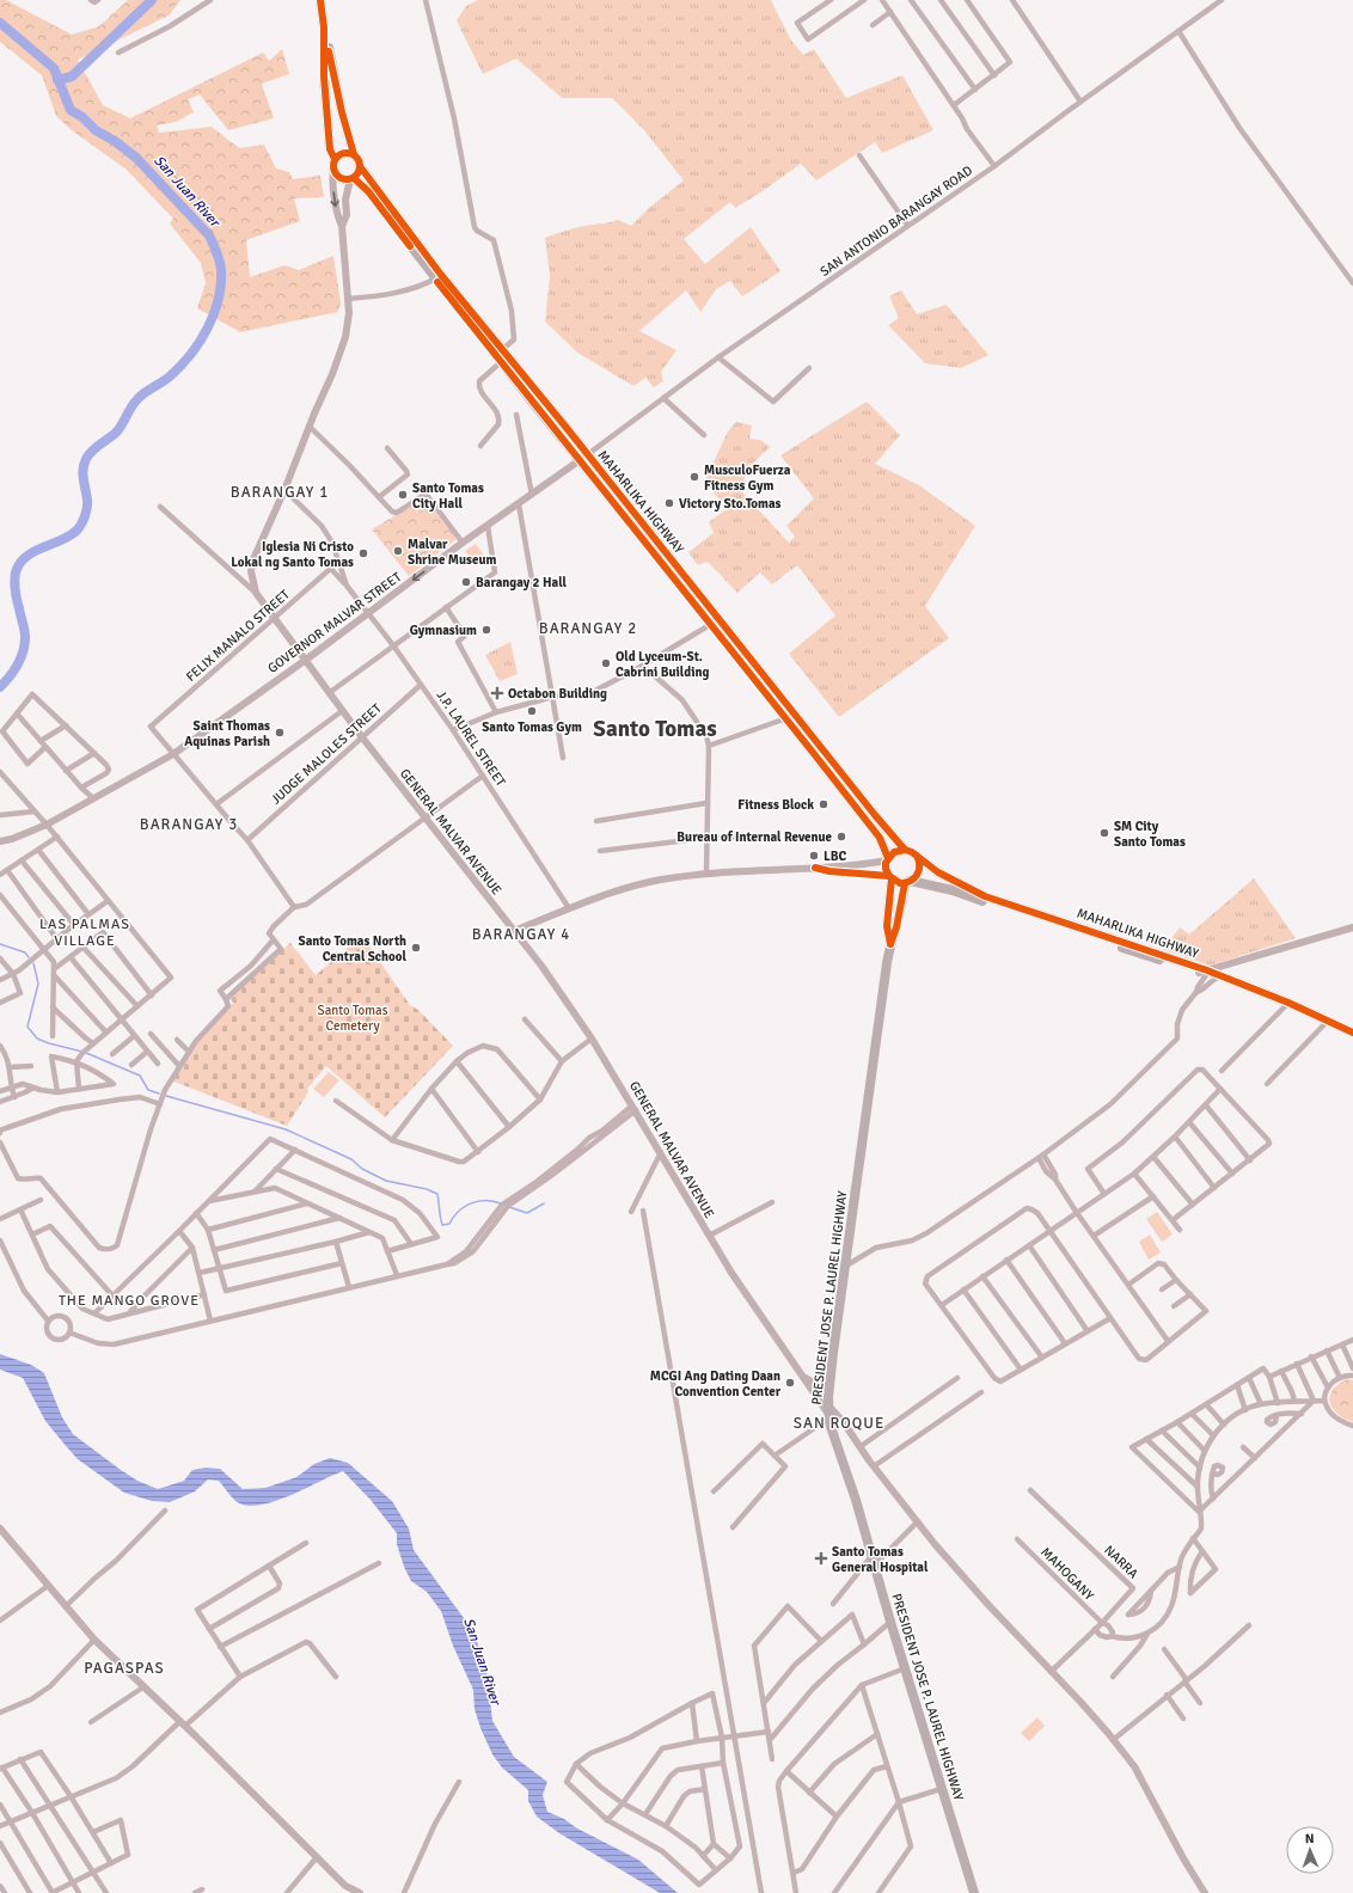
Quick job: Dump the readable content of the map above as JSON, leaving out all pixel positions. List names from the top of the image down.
{
  "streets": {
    "highway": ["MAHARLIKA HIGHWAY", "PRESIDENT JOSE P. LAUREL HIGHWAY"],
    "main road": ["GOVERNOR MALVAR STREET", "GENERAL MALVAR AVENUE"],
    "street": [
      "SAN ANTONIO BARANGAY ROAD",
      "FELIX MANALO STREET",
      "J.P. LAUREL STREET",
      "JUDGE MALOLES STREET",
      "NARRA",
      "MAHOGANY"
    ]
  },
  "crossings": [
    ["SAN ANTONIO BARANGAY ROAD", "MAHARLIKA HIGHWAY"],
    ["SAN ANTONIO BARANGAY ROAD", "GOVERNOR MALVAR STREET"],
    ["MAHARLIKA HIGHWAY", "GOVERNOR MALVAR STREET"],
    ["MAHARLIKA HIGHWAY", "GENERAL MALVAR AVENUE"],
    ["MAHARLIKA HIGHWAY", "PRESIDENT JOSE P. LAUREL HIGHWAY"],
    ["GOVERNOR MALVAR STREET", "FELIX MANALO STREET"],
    ["GOVERNOR MALVAR STREET", "J.P. LAUREL STREET"],
    ["GOVERNOR MALVAR STREET", "GENERAL MALVAR AVENUE"],
    ["FELIX MANALO STREET", "J.P. LAUREL STREET"],
    ["FELIX MANALO STREET", "GENERAL MALVAR AVENUE"],
    ["J.P. LAUREL STREET", "JUDGE MALOLES STREET"],
    ["J.P. LAUREL STREET", "GENERAL MALVAR AVENUE"],
    ["JUDGE MALOLES STREET", "GENERAL MALVAR AVENUE"],
    ["GENERAL MALVAR AVENUE", "PRESIDENT JOSE P. LAUREL HIGHWAY"],
    ["GENERAL MALVAR AVENUE", "NARRA"],
    ["NARRA", "MAHOGANY"]
  ],
  "districts": [
    "BARANGAY 1",
    "BARANGAY 2",
    "Santo Tomas",
    "BARANGAY 3",
    "LAS PALMAS VILLAGE",
    "BARANGAY 4",
    "THE MANGO GROVE",
    "SAN ROQUE",
    "PAGASPAS"
  ],
  "water": ["San Juan River"],
  "parks": ["Santo Tomas Cemetery"],
  "places": {
    "other": [
      "MusculoFuerza Fitness Gym",
      "Santo Tomas City Hall",
      "Victory Sto.Tomas",
      "Malvar Shrine Museum",
      "Iglesia Ni Cristo Lokal ng Santo Tomas",
      "Barangay 2 Hall",
      "Gymnasium",
      "Old Lyceum-St. Cabrini Building",
      "Santo Tomas Gym",
      "Saint Thomas Aquinas Parish",
      "Fitness Block",
      "SM City Santo Tomas",
      "Bureau of Internal Revenue",
      "LBC",
      "Santo Tomas North Central School",
      "MCGI Ang Dating Daan Convention Center"
    ],
    "health": ["Octabon Building", "Santo Tomas General Hospital"]
  },
  "north": "top"
}
